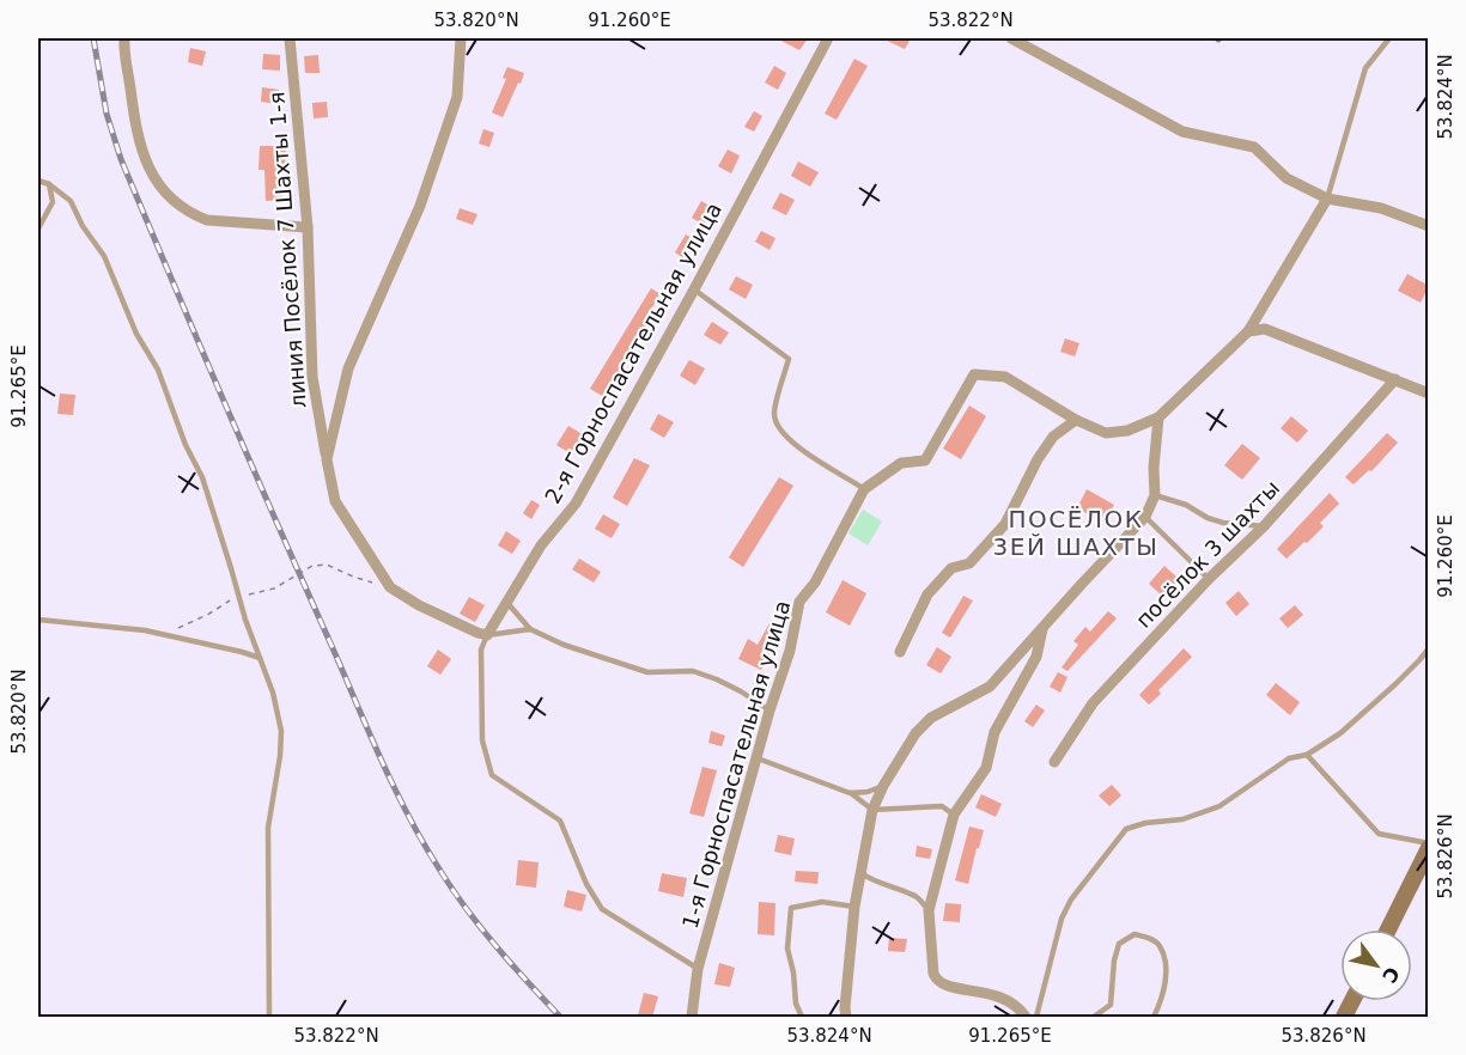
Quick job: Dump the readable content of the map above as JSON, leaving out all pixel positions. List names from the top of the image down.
{
  "streets": {
    "street": [
      "линия Посёлок 7 Шахты 1-я",
      "2-я Горноспасательная улица",
      "посёлок 3 шахты",
      "1-я Горноспасательная улица"
    ]
  },
  "districts": ["ПОСЁЛОК 3ЕЙ ШАХТЫ"],
  "north": "bottom right",
  "coordinates": [
    "53.820°N",
    "91.260°E",
    "53.822°N",
    "53.824°N",
    "91.265°E",
    "53.826°N"
  ]
}
